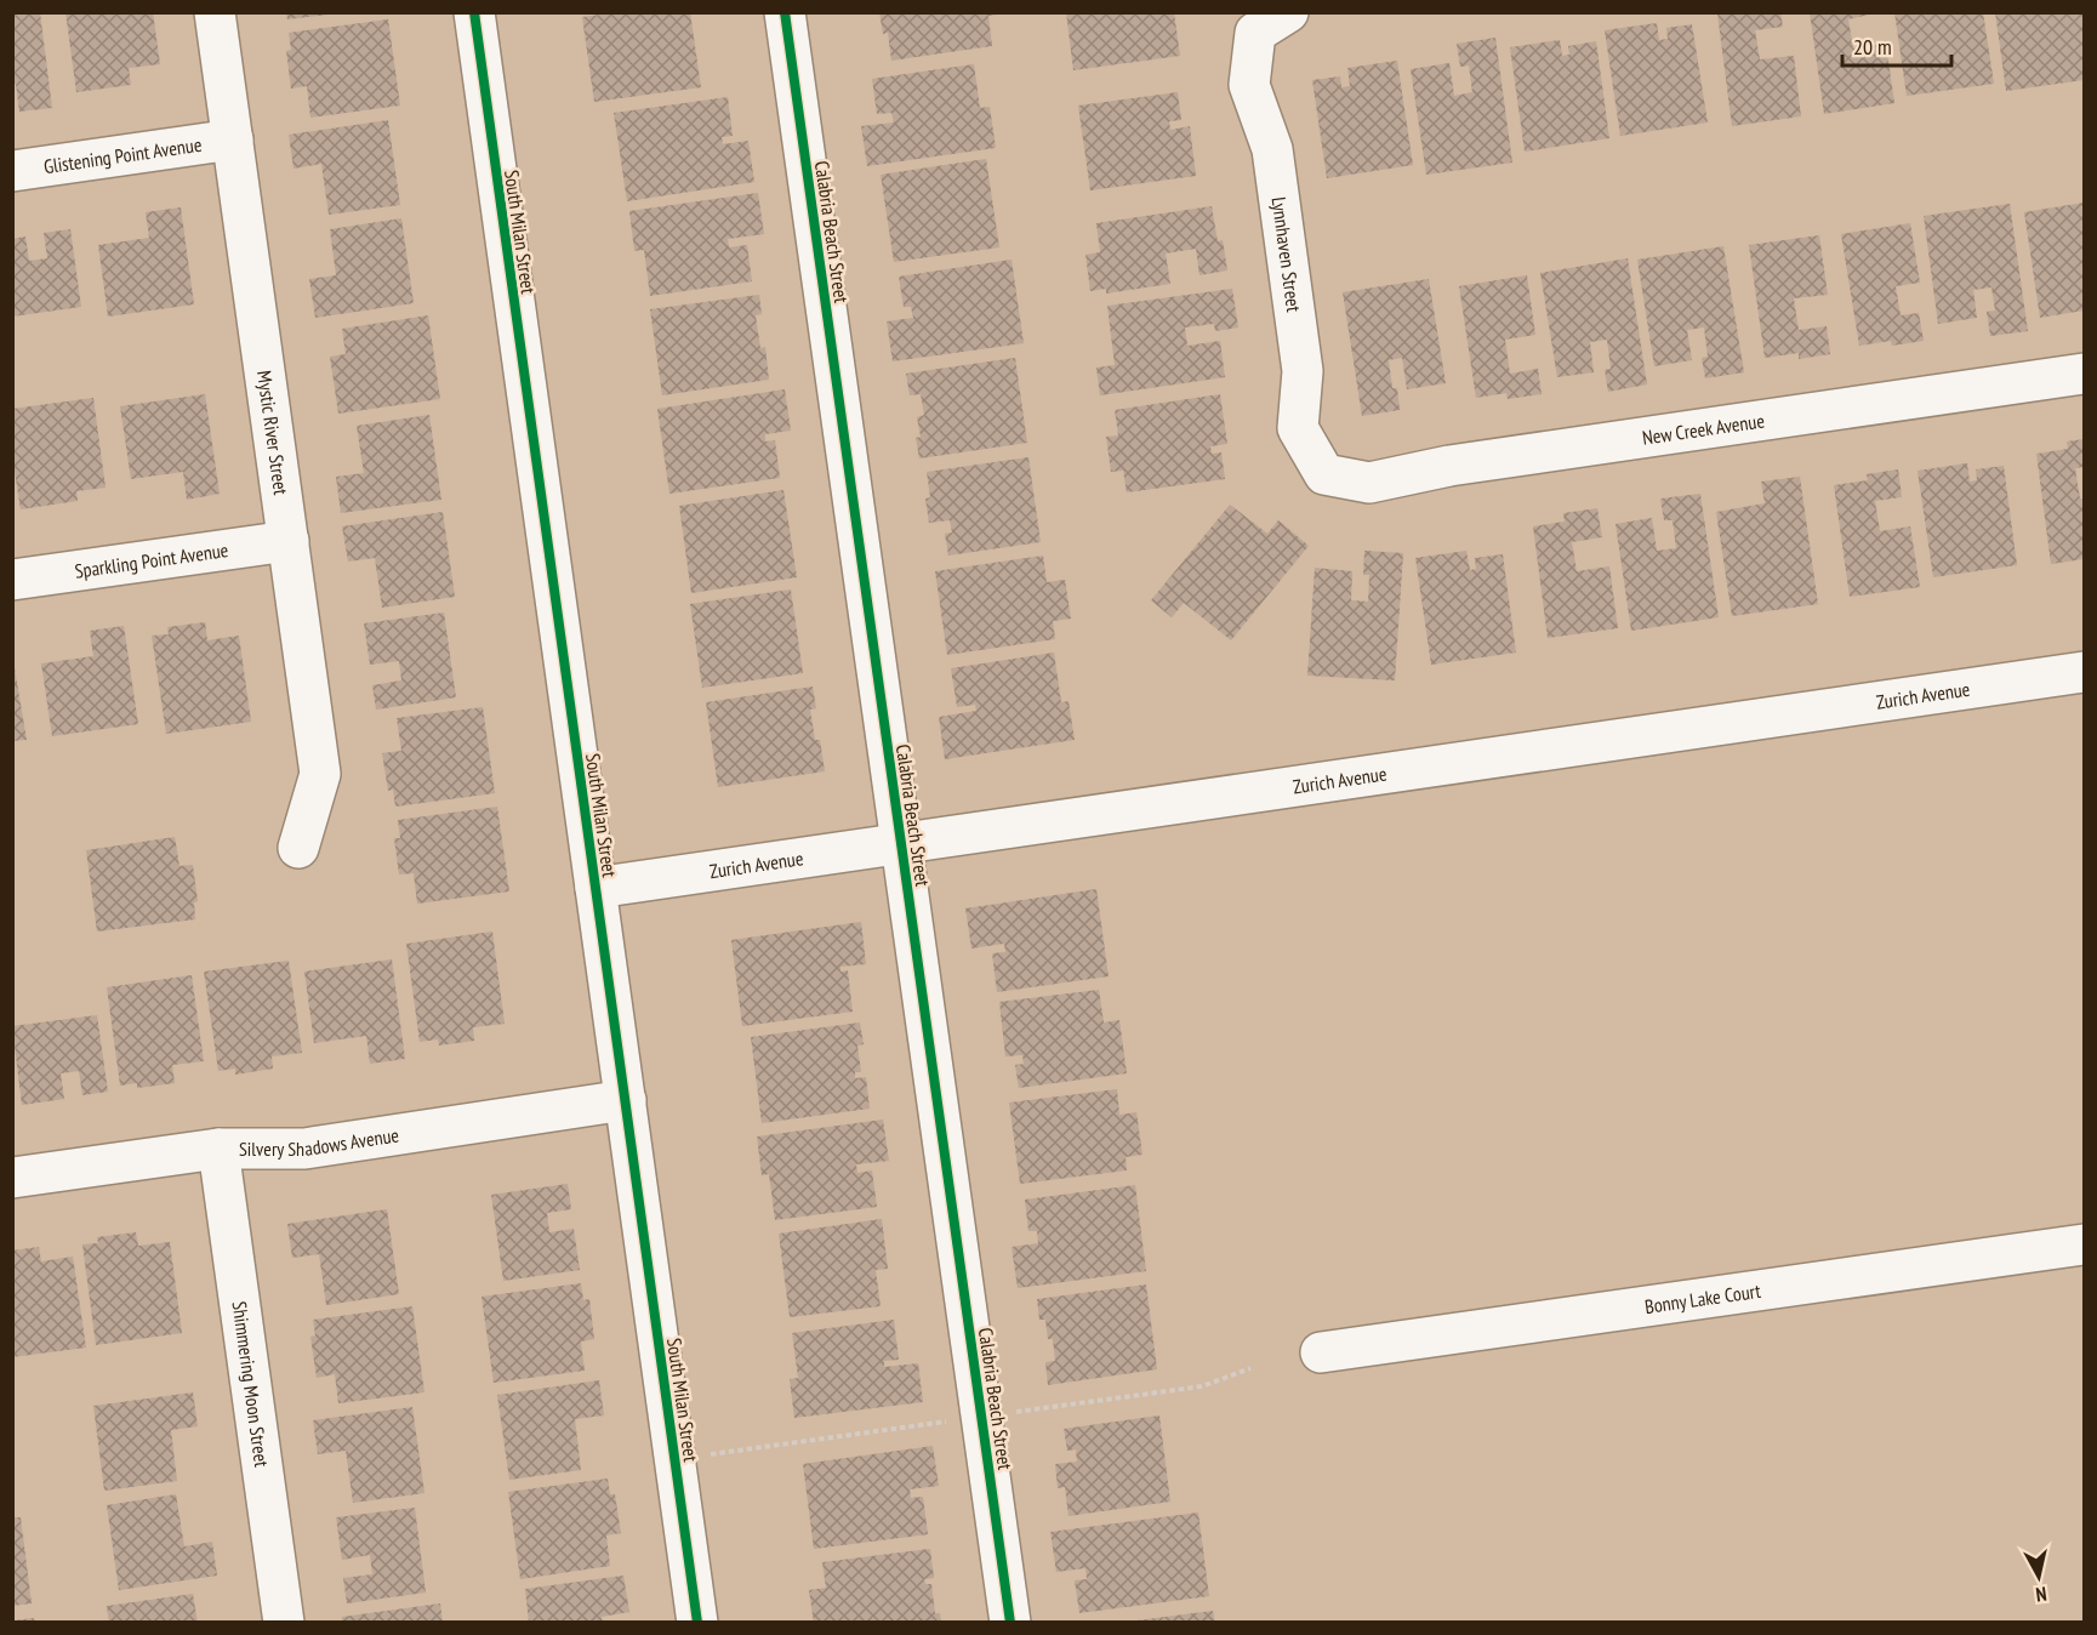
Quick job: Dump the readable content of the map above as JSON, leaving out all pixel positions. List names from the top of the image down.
{
  "streets": {
    "street": [
      "Glistening Point Avenue",
      "South Milan Street",
      "Calabria Beach Street",
      "Lynnhaven Street",
      "New Creek Avenue",
      "Mystic River Street",
      "Sparkling Point Avenue",
      "Zurich Avenue",
      "Silvery Shadows Avenue",
      "Bonny Lake Court",
      "Shimmering Moon Street"
    ]
  },
  "crossings": [
    ["Glistening Point Avenue", "Mystic River Street"],
    ["South Milan Street", "Zurich Avenue"],
    ["South Milan Street", "Silvery Shadows Avenue"],
    ["Calabria Beach Street", "Zurich Avenue"],
    ["Lynnhaven Street", "New Creek Avenue"],
    ["Mystic River Street", "Sparkling Point Avenue"],
    ["Silvery Shadows Avenue", "Shimmering Moon Street"]
  ],
  "scale_bar": "20 m",
  "north": "bottom"
}
